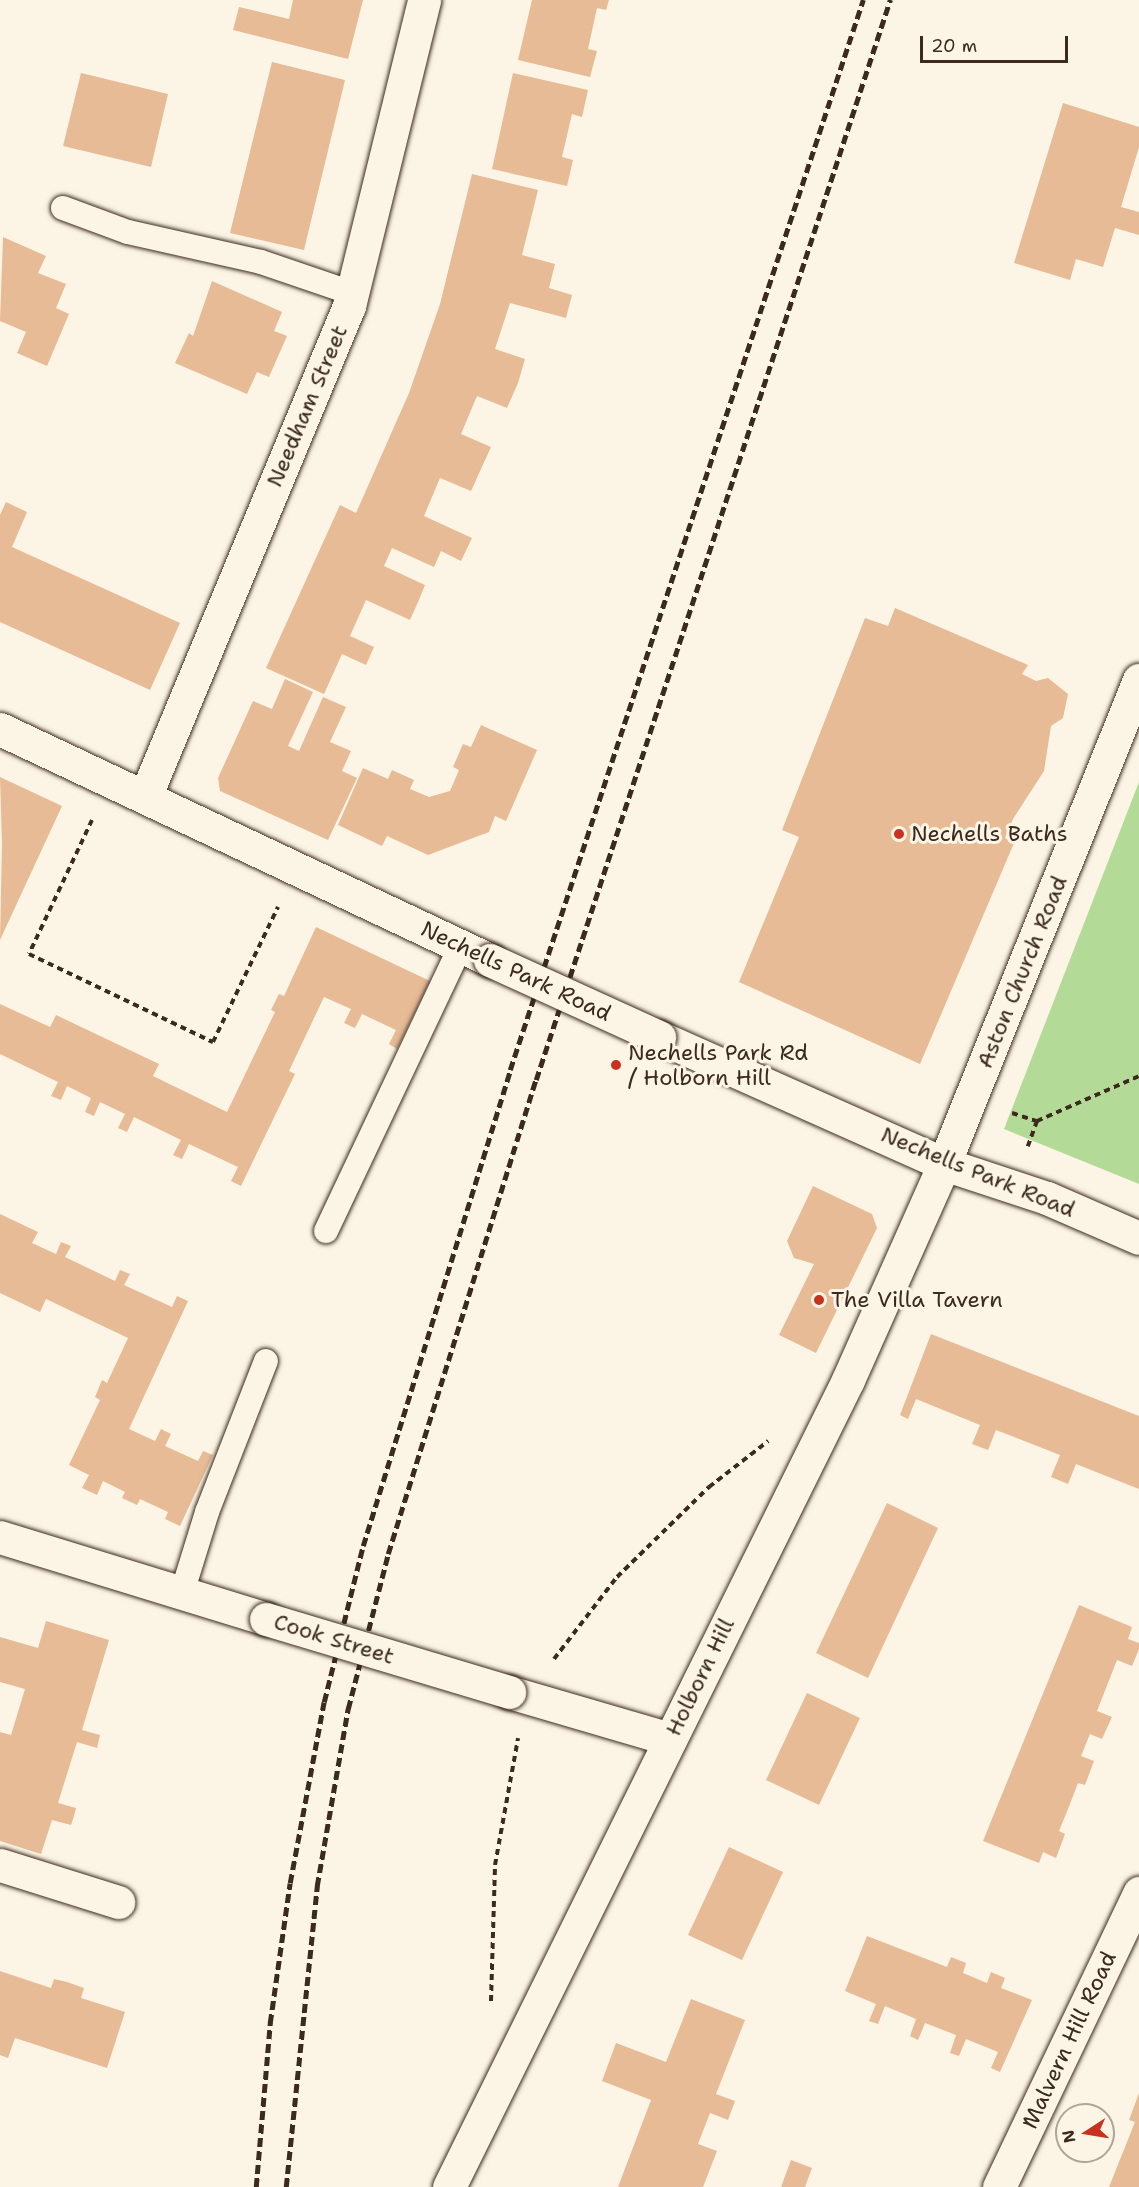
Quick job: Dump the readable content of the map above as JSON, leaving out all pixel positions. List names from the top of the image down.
{
  "streets": {
    "street": [
      "Needham Street",
      "Nechells Park Road",
      "Aston Church Road",
      "Cook Street",
      "Holborn Hill",
      "Malvern Hill Road"
    ]
  },
  "crossings": [
    ["Needham Street", "Nechells Park Road"],
    ["Nechells Park Road", "Aston Church Road"],
    ["Nechells Park Road", "Holborn Hill"],
    ["Aston Church Road", "Holborn Hill"],
    ["Cook Street", "Holborn Hill"]
  ],
  "places": ["Nechells Baths", "Nechells Park Rd / Holborn Hill", "The Villa Tavern"],
  "scale_bar": "20 m",
  "north": "left"
}
